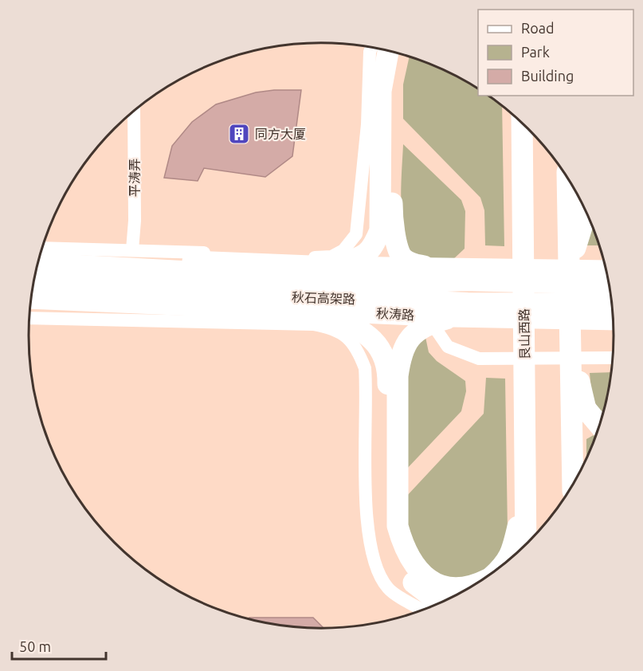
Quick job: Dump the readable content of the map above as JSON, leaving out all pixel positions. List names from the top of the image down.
{
  "streets": {
    "highway": ["秋石高架路"],
    "main road": ["秋涛路", "艮山西路"],
    "street": ["平涛弄"]
  },
  "places": {
    "building": ["同方大厦"]
  },
  "legend": ["Road", "Park", "Building"],
  "scale_bar": "50 m"
}
